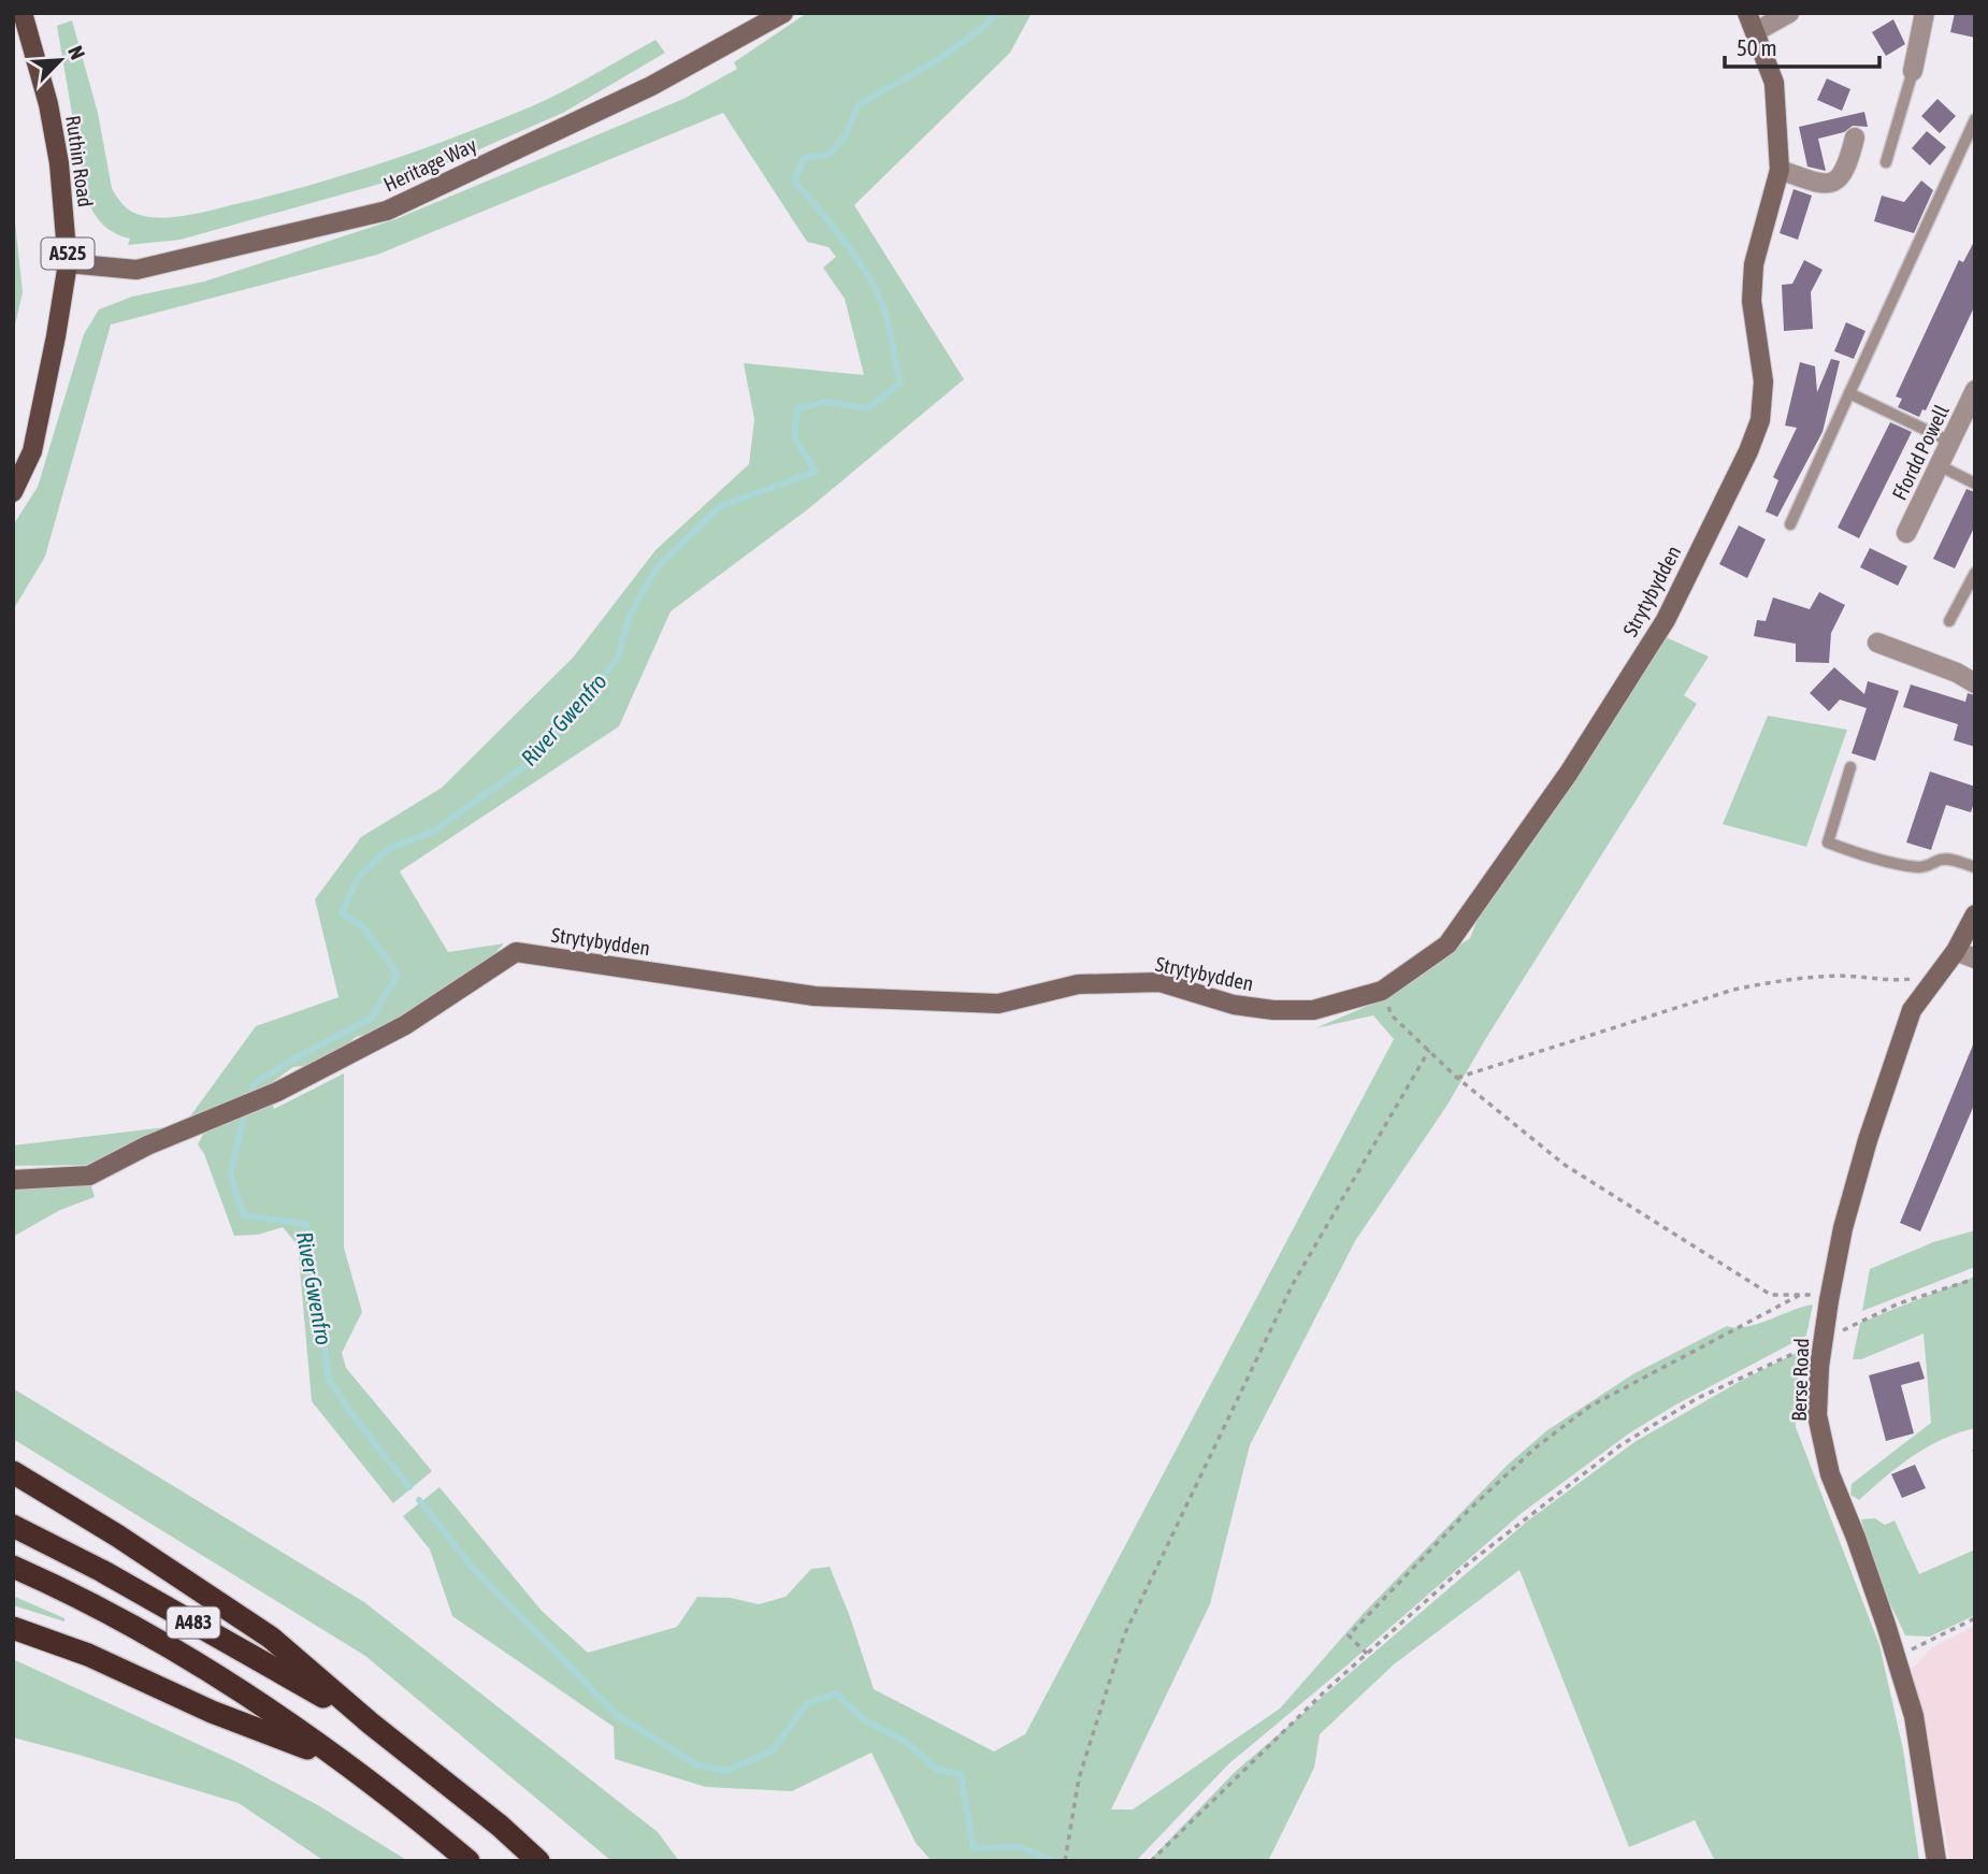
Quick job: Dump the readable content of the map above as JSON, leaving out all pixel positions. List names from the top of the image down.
{
  "streets": {
    "highway": ["A483"],
    "main road": ["Ruthin Road", "A525"],
    "street": [
      "Heritage Way",
      "Ffordd Powell",
      "Strytybydden",
      "Berse Road"
    ]
  },
  "crossings": [
    ["Ruthin Road", "Heritage Way"]
  ],
  "water": ["River Gwenfro"],
  "scale_bar": "50 m",
  "north": "top right"
}
